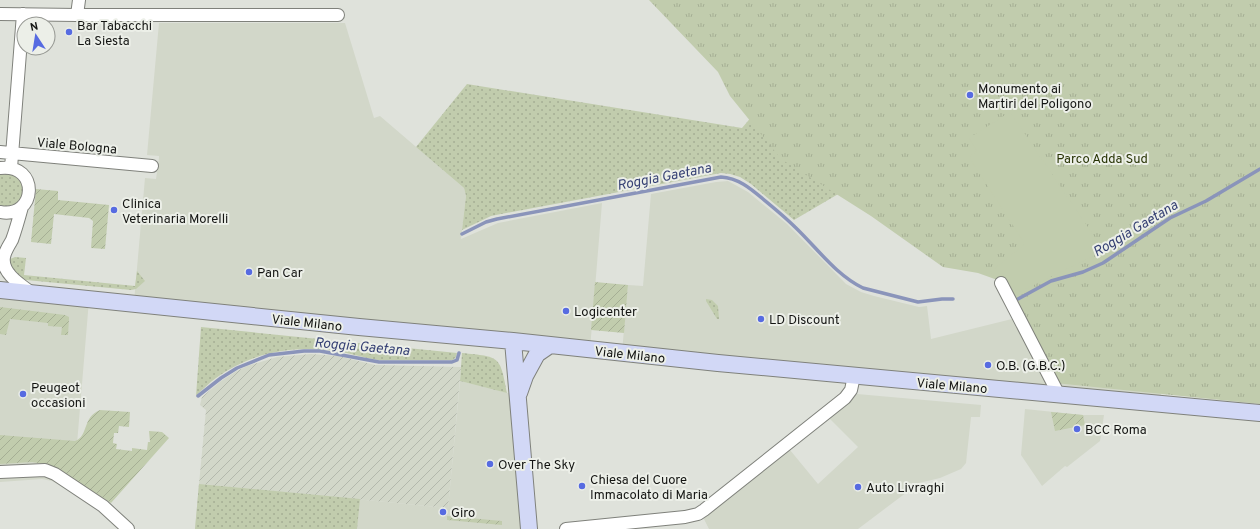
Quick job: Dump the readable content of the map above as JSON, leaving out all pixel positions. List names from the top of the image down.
{
  "streets": {
    "street": ["Viale Bologna", "Viale Milano"]
  },
  "water": ["Roggia Gaetana"],
  "parks": ["Parco Adda Sud"],
  "places": [
    "Bar Tabacchi La Siesta",
    "Monumento ai Martiri del Poligono",
    "Clinica Veterinaria Morelli",
    "Pan Car",
    "Logicenter",
    "LD Discount",
    "O.B. (G.B.C.)",
    "Peugeot occasioni",
    "BCC Roma",
    "Over The Sky",
    "Chiesa del Cuore Immacolato di Maria",
    "Auto Livraghi",
    "Giro"
  ],
  "north": "top"
}
